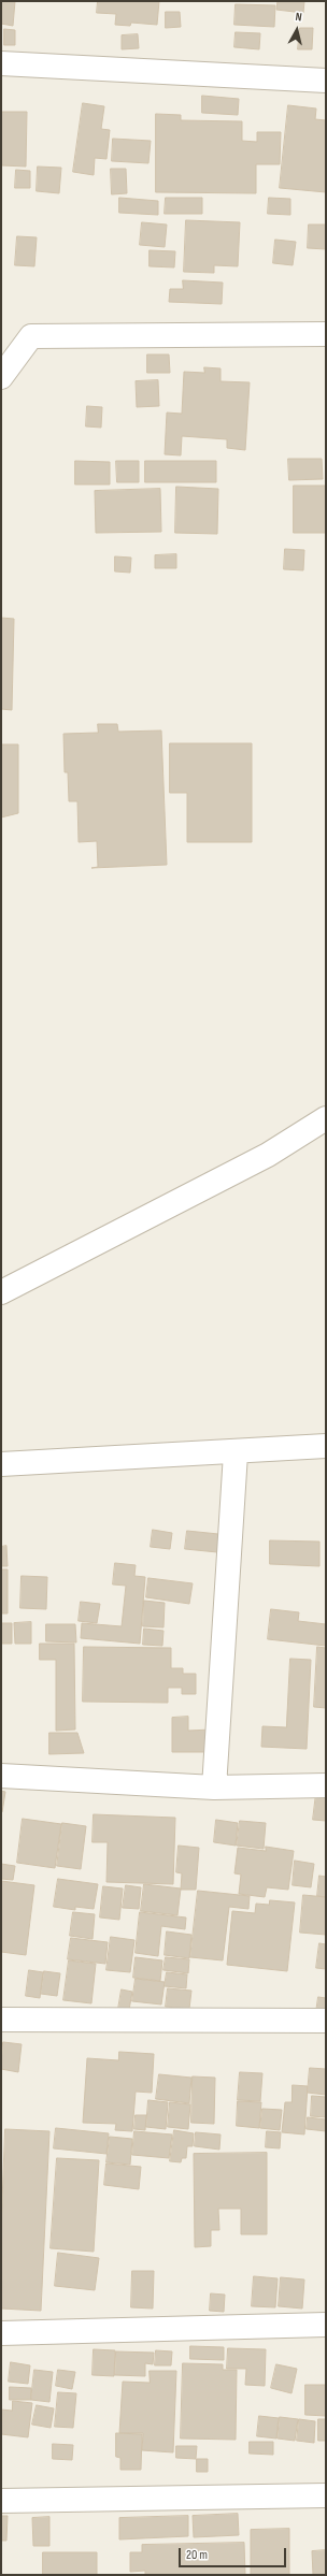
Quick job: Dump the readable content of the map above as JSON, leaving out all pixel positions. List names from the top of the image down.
{
  "scale_bar": "20 m",
  "north": "top"
}
